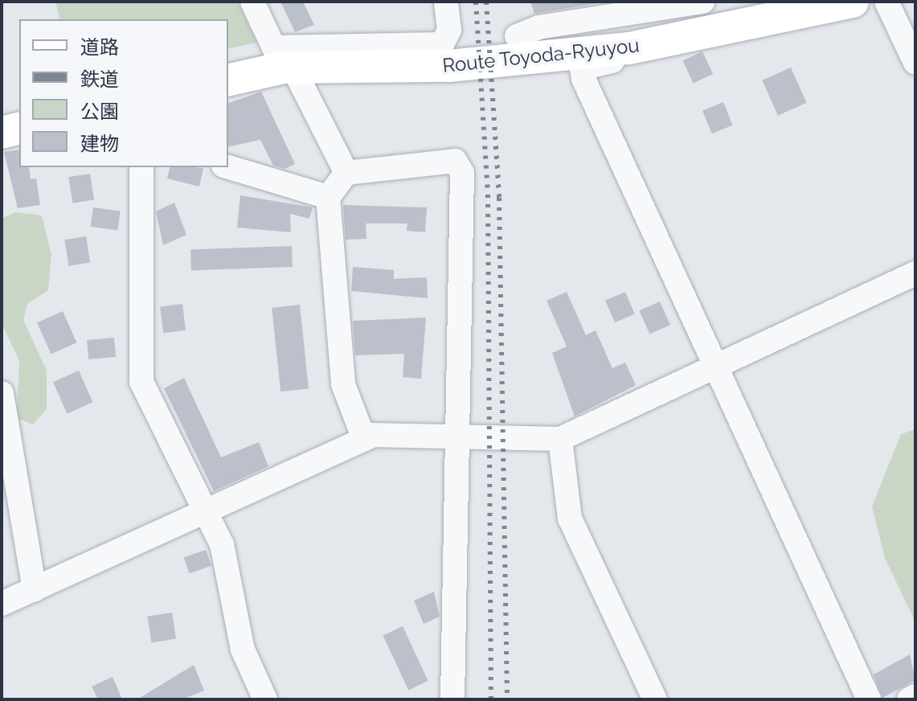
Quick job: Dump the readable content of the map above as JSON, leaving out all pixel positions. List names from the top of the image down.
{
  "streets": {
    "main road": ["Route Toyoda-Ryuyou"]
  },
  "legend": [
    "道路",
    "鉄道",
    "公園",
    "建物"
  ]
}
